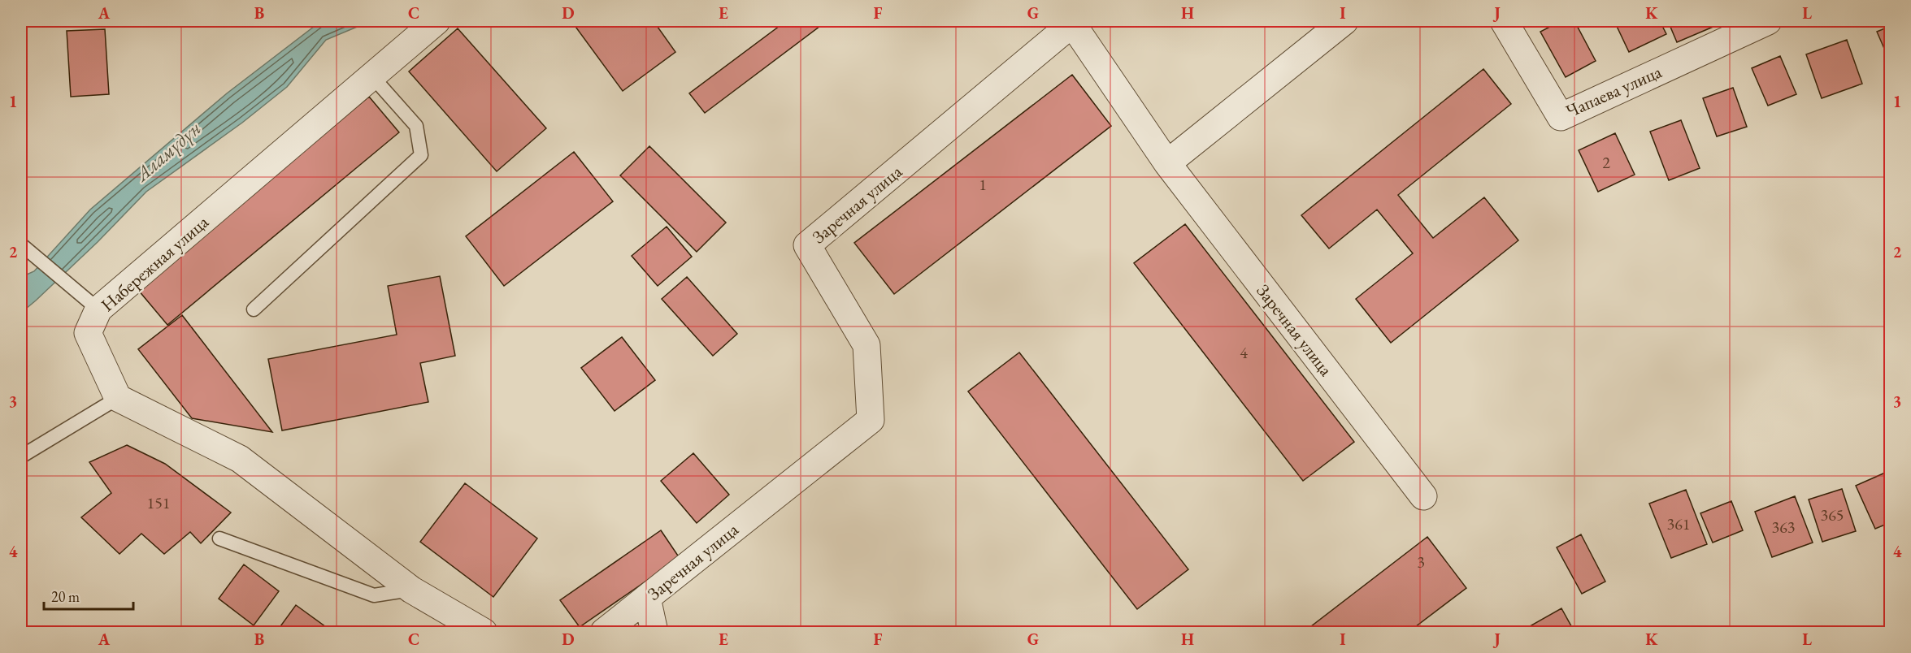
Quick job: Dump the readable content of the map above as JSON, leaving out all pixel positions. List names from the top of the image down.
{
  "streets": {
    "street": ["Чапаева улица", "Заречная улица", "Набережная улица"]
  },
  "water": ["Аламүдүн"],
  "house_numbers": [
    "2",
    "1",
    "4",
    "151",
    "365",
    "361",
    "363",
    "3"
  ],
  "scale_bar": "20 m",
  "grid": {
    "columns": [
      "A",
      "B",
      "C",
      "D",
      "E",
      "F",
      "G",
      "H",
      "I",
      "J",
      "K",
      "L"
    ],
    "rows": [
      "1",
      "2",
      "3",
      "4"
    ]
  }
}
